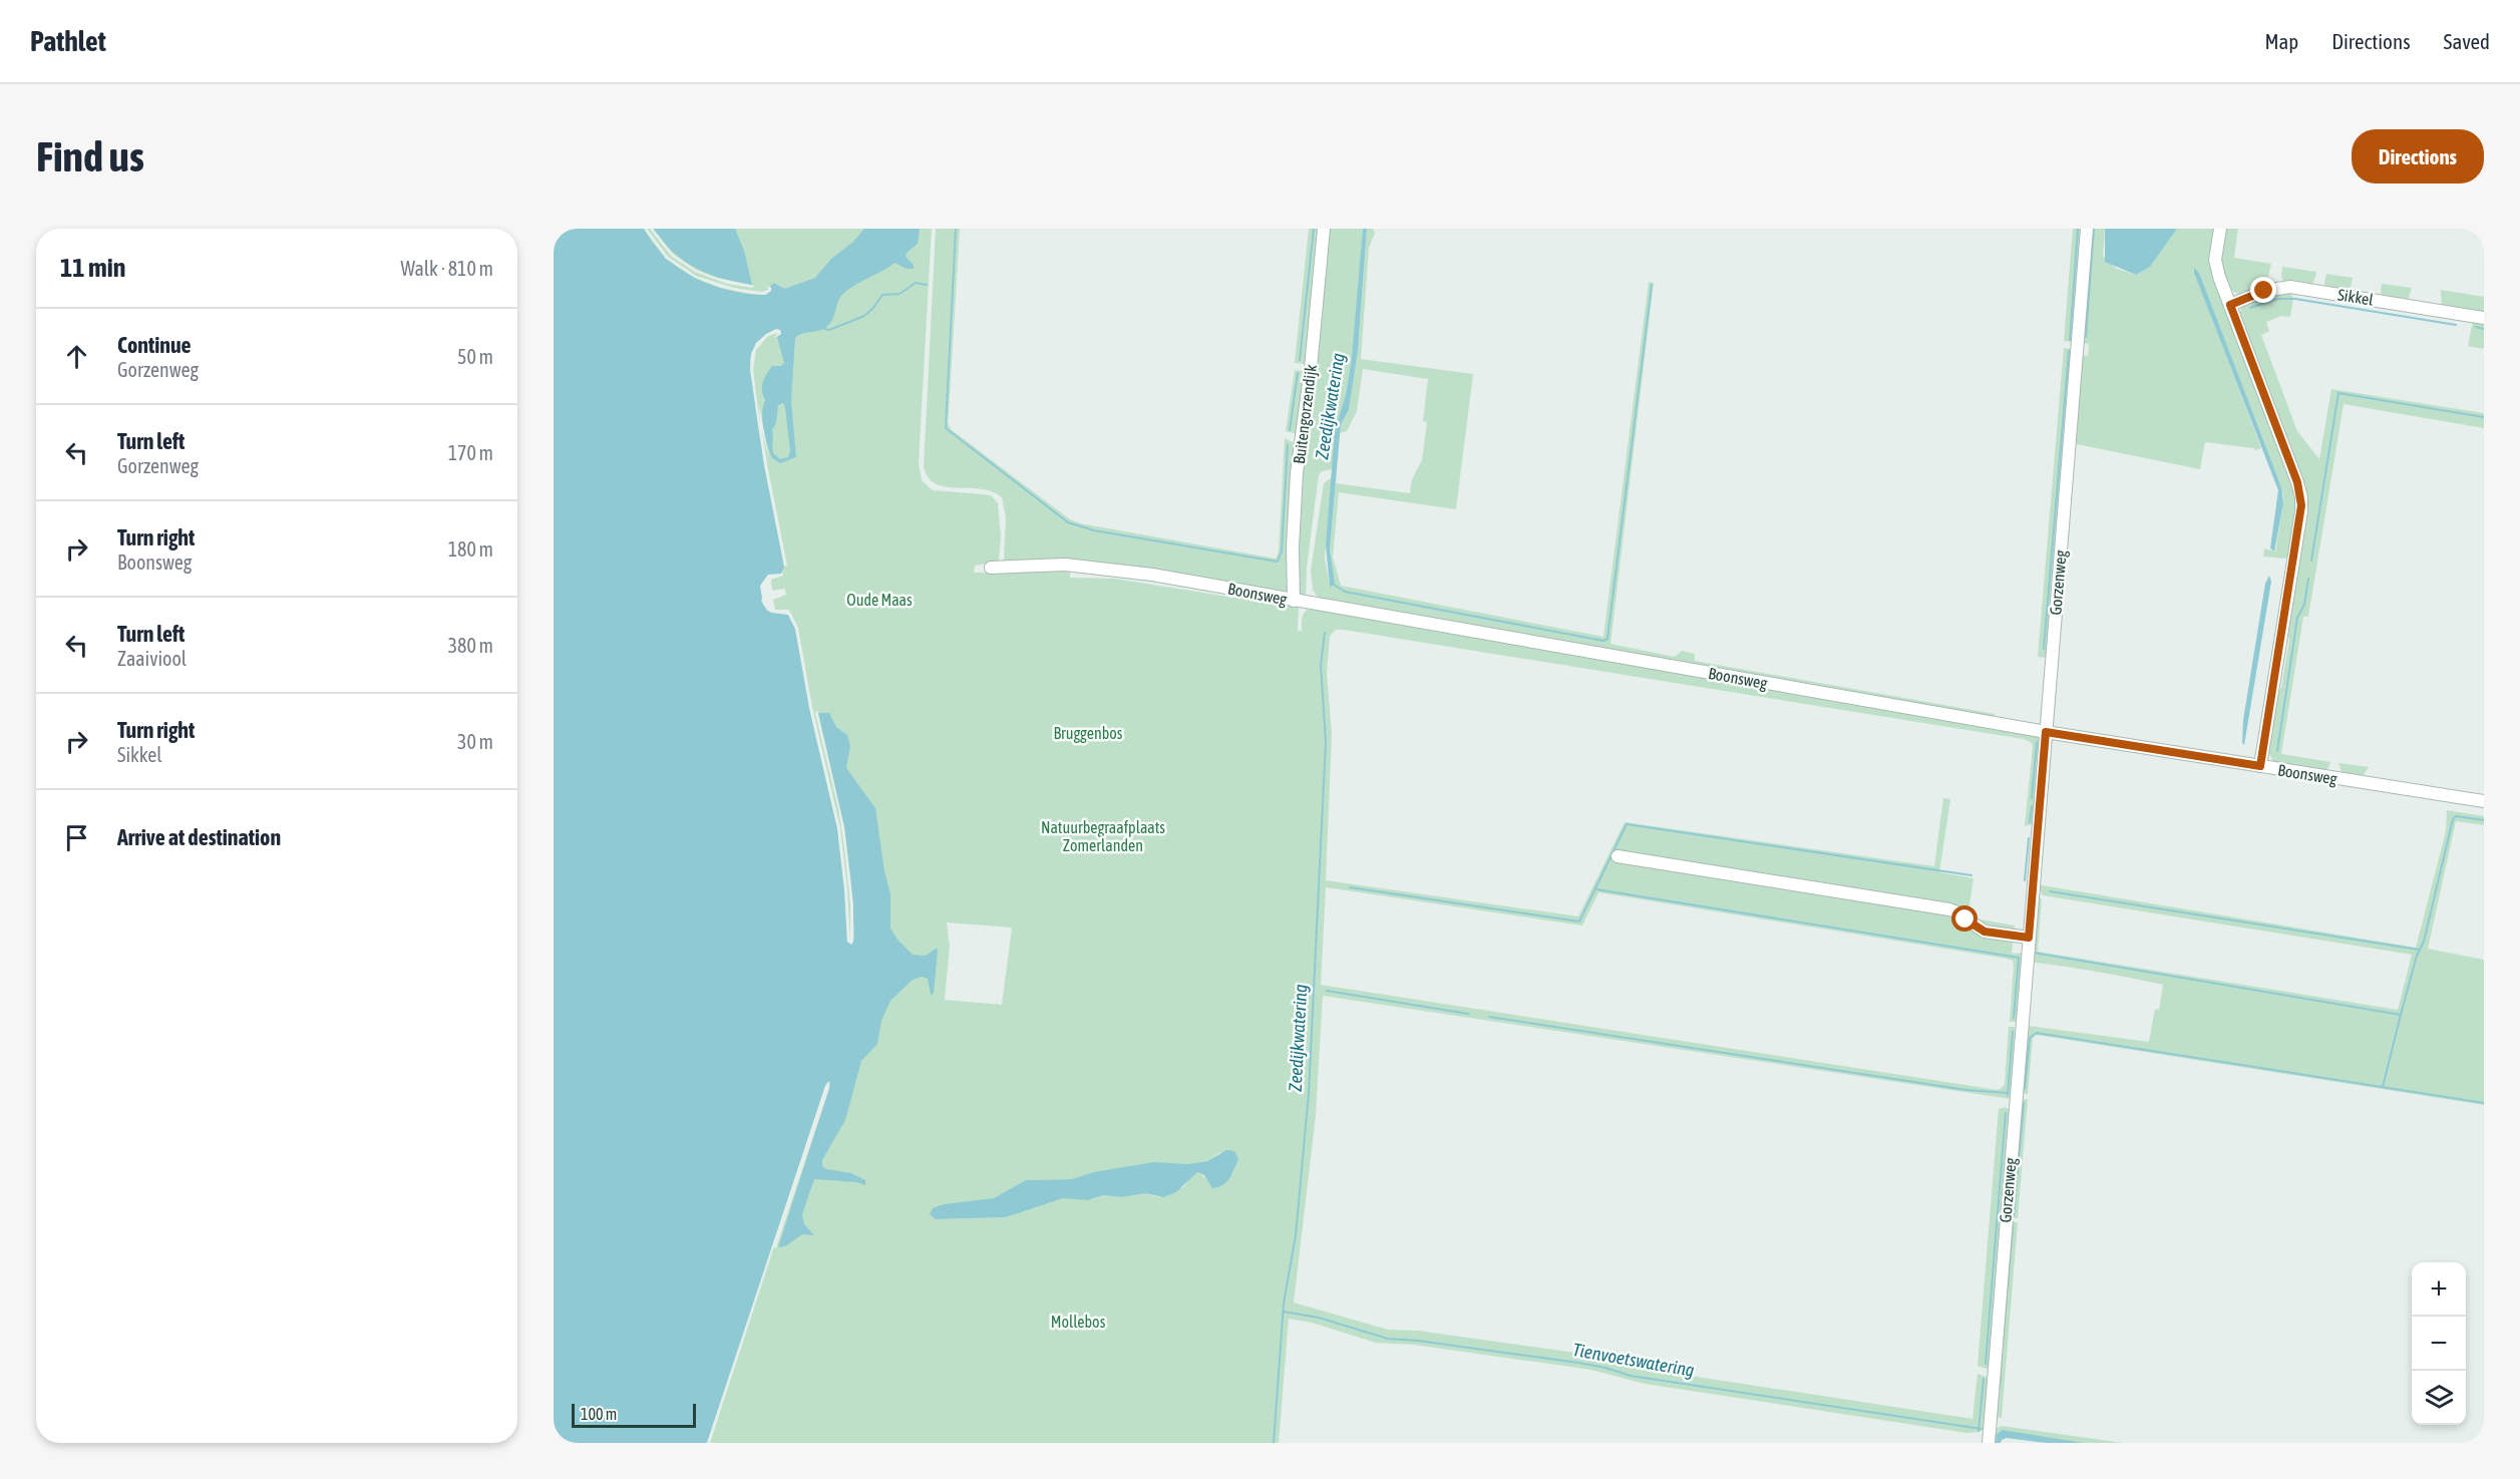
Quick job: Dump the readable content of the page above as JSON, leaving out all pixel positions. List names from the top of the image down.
{
  "streets": {
    "street": [
      "Sikkel",
      "Buitengorzendijk",
      "Gorzenweg",
      "Boonsweg"
    ]
  },
  "crossings": [
    ["Buitengorzendijk", "Boonsweg"],
    ["Gorzenweg", "Boonsweg"]
  ],
  "water": ["Zeedijkwatering", "Tienvoetswatering"],
  "parks": [
    "Oude Maas",
    "Bruggenbos",
    "Natuurbegraafplaats Zomerlanden",
    "Mollebos"
  ],
  "scale_bar": "100 m",
  "page": {
    "header": "Pathlet",
    "nav": ["Map", "Directions", "Saved"],
    "buttons": "Directions",
    "title": "Find us",
    "heading": ["11 min", "Walk · 810 m"],
    "list": [
      ["Continue", "Gorzenweg", "50 m"],
      ["Turn left", "Gorzenweg", "170 m"],
      ["Turn right", "Boonsweg", "180 m"],
      ["Turn left", "Zaaiviool", "380 m"],
      ["Turn right", "Sikkel", "30 m"],
      "Arrive at destination"
    ],
    "map_buttons": ["+", "−"],
    "scale": "100 m"
  }
}
